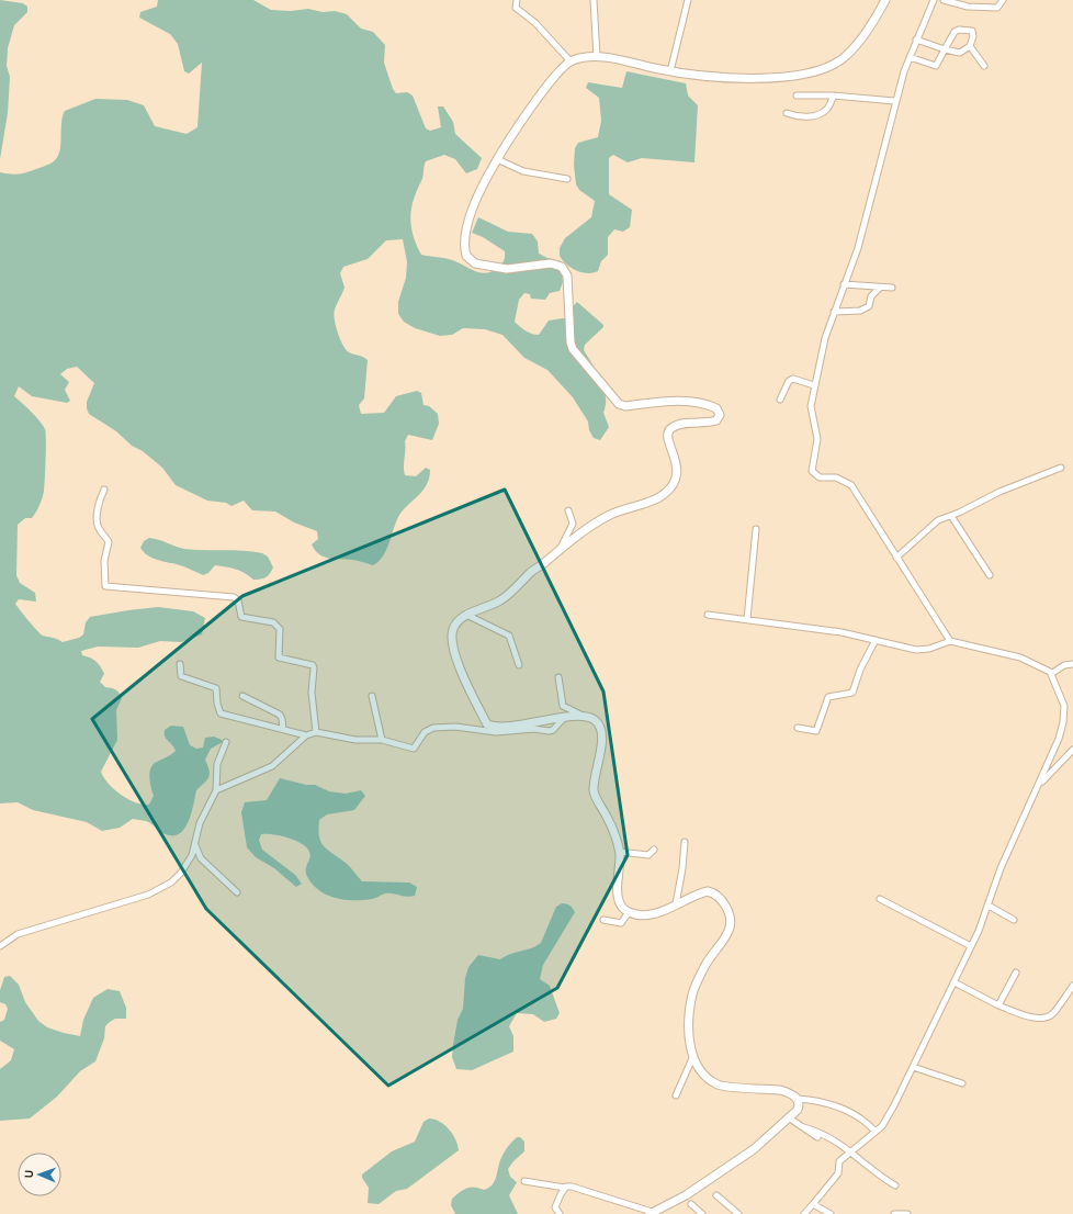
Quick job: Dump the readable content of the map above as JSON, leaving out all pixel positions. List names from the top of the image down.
{
  "north": "left"
}
